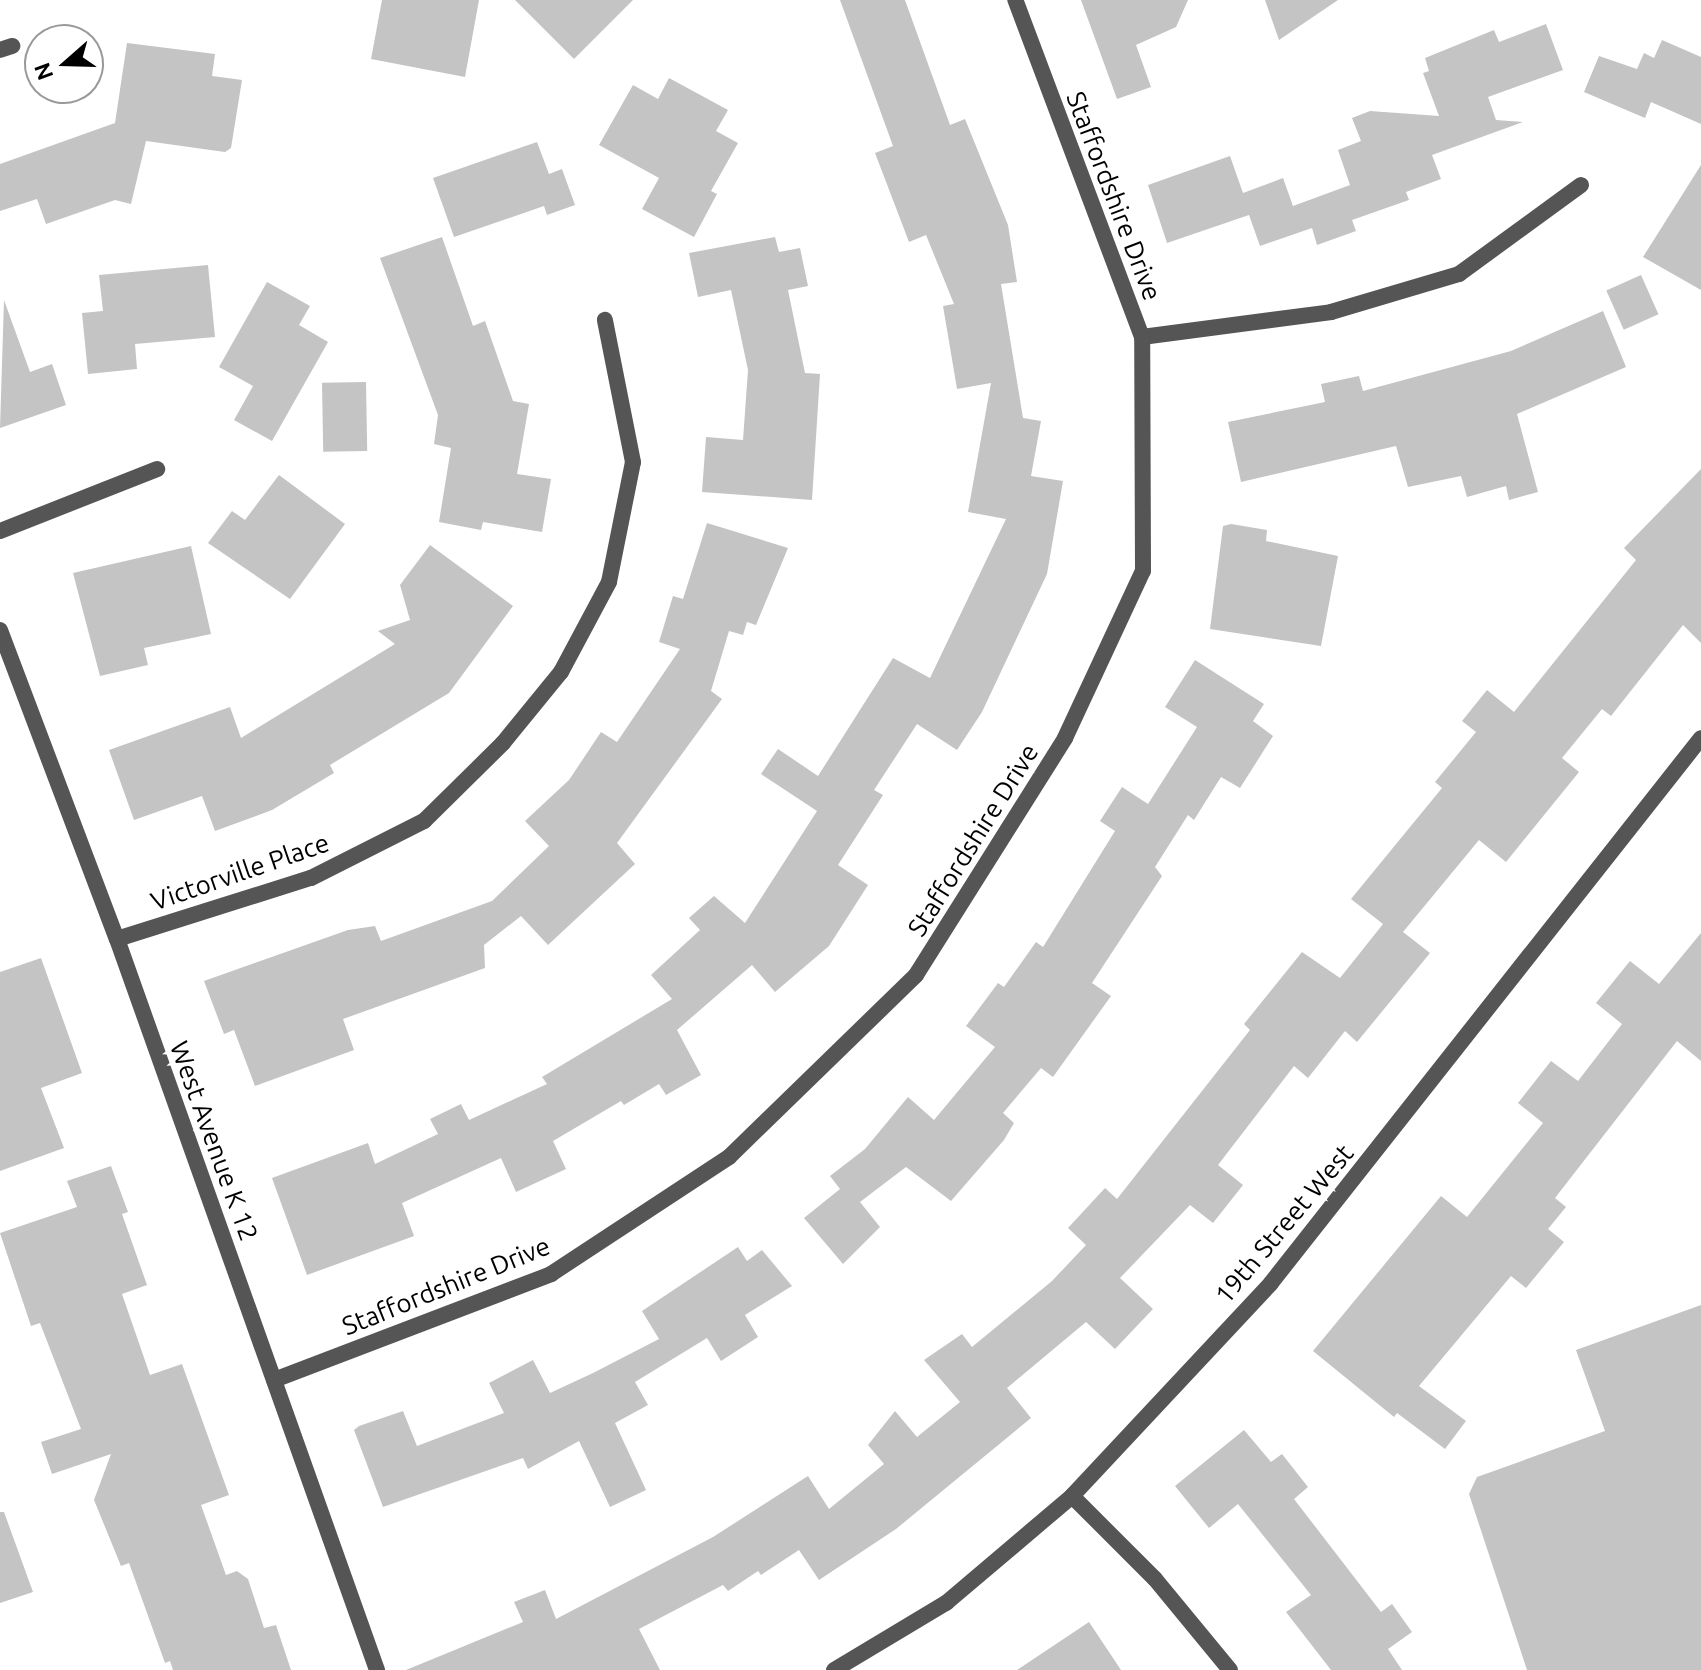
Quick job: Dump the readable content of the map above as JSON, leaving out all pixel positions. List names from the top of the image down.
{
  "streets": {
    "street": [
      "Staffordshire Drive",
      "Victorville Place",
      "West Avenue K 12",
      "19th Street West"
    ]
  },
  "crossings": [
    ["Staffordshire Drive", "West Avenue K 12"],
    ["Victorville Place", "West Avenue K 12"]
  ],
  "north": "left"
}
